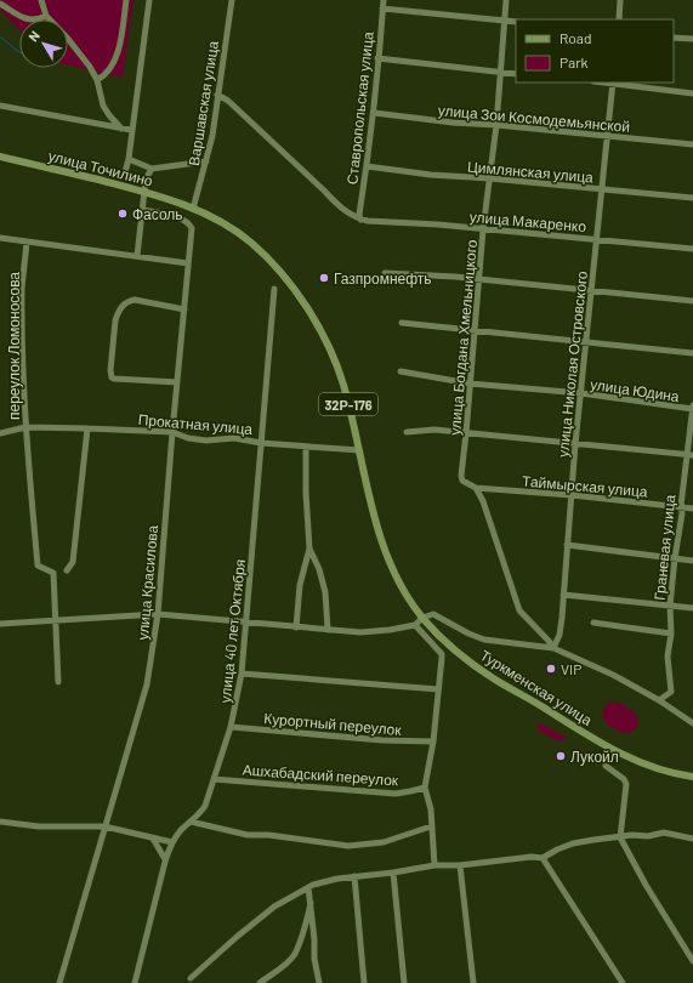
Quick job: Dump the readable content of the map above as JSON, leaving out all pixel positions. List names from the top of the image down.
{
  "streets": {
    "main road": ["улица Точилино", "32Р-176", "Туркменская улица"],
    "street": [
      "Варшавская улица",
      "Ставропольская улица",
      "улица Зои Космодемьянской",
      "Цимлянская улица",
      "улица Макаренко",
      "улица Богдана Хмельницкого",
      "переулок Ломоносова",
      "улица Николая Островского",
      "улица Юдина",
      "Прокатная улица",
      "Таймырская улица",
      "Граневая улица",
      "улица Красилова",
      "улица 40 лет Октября",
      "Курортный переулок",
      "Ашхабадский переулок"
    ]
  },
  "crossings": [
    ["Варшавская улица", "улица Точилино"],
    ["Варшавская улица", "Туркменская улица"],
    ["Ставропольская улица", "улица Зои Космодемьянской"],
    ["Ставропольская улица", "Цимлянская улица"],
    ["Ставропольская улица", "улица Макаренко"],
    ["улица Зои Космодемьянской", "улица Богдана Хмельницкого"],
    ["улица Зои Космодемьянской", "улица Николая Островского"],
    ["улица Точилино", "Туркменская улица"],
    ["Цимлянская улица", "улица Богдана Хмельницкого"],
    ["Цимлянская улица", "улица Николая Островского"],
    ["улица Макаренко", "улица Богдана Хмельницкого"],
    ["улица Макаренко", "улица Николая Островского"],
    ["улица Богдана Хмельницкого", "улица Николая Островского"],
    ["улица Богдана Хмельницкого", "улица Юдина"],
    ["улица Богдана Хмельницкого", "Таймырская улица"],
    ["переулок Ломоносова", "Прокатная улица"],
    ["улица Николая Островского", "улица Юдина"],
    ["улица Николая Островского", "Таймырская улица"],
    ["улица Юдина", "Граневая улица"],
    ["Прокатная улица", "улица Красилова"],
    ["Прокатная улица", "улица 40 лет Октября"],
    ["Прокатная улица", "Туркменская улица"],
    ["Таймырская улица", "Граневая улица"],
    ["улица 40 лет Октября", "Курортный переулок"],
    ["улица 40 лет Октября", "Ашхабадский переулок"]
  ],
  "places": [
    "Фасоль",
    "Газпромнефть",
    "VIP",
    "Лукойл"
  ],
  "legend": ["Road", "Park"],
  "north": "top left"
}
